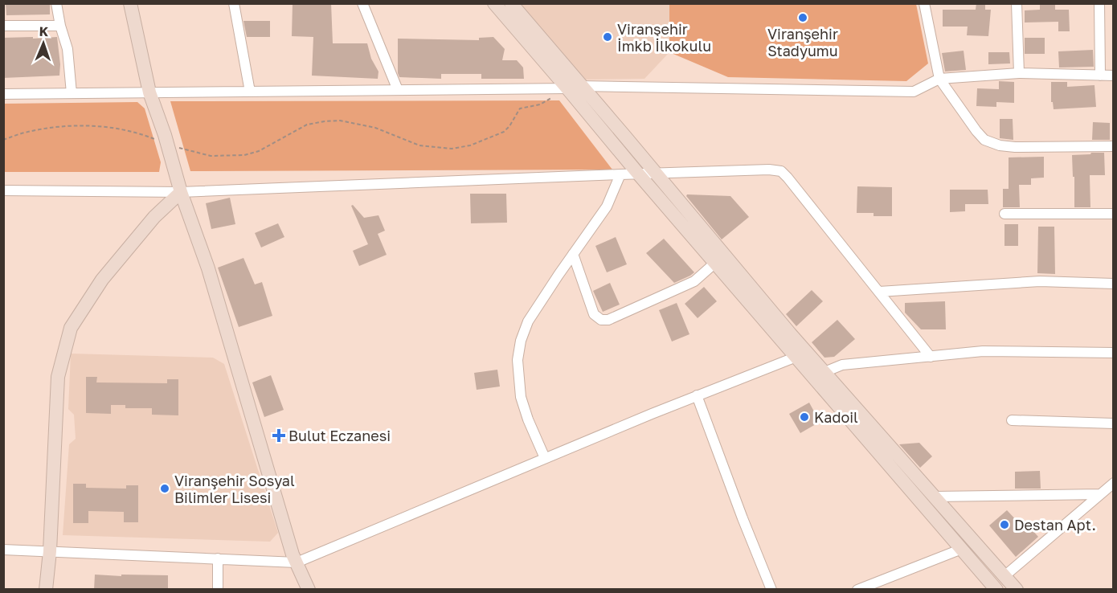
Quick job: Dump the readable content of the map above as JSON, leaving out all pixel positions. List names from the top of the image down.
{
  "places": {
    "other": [
      "Viranşehir Stadyumu",
      "Viranşehir İmkb İlkokulu",
      "Kadoil",
      "Viranşehir Sosyal Bilimler Lisesi",
      "Destan Apt."
    ],
    "health": ["Bulut Eczanesi"]
  },
  "north": "top"
}
